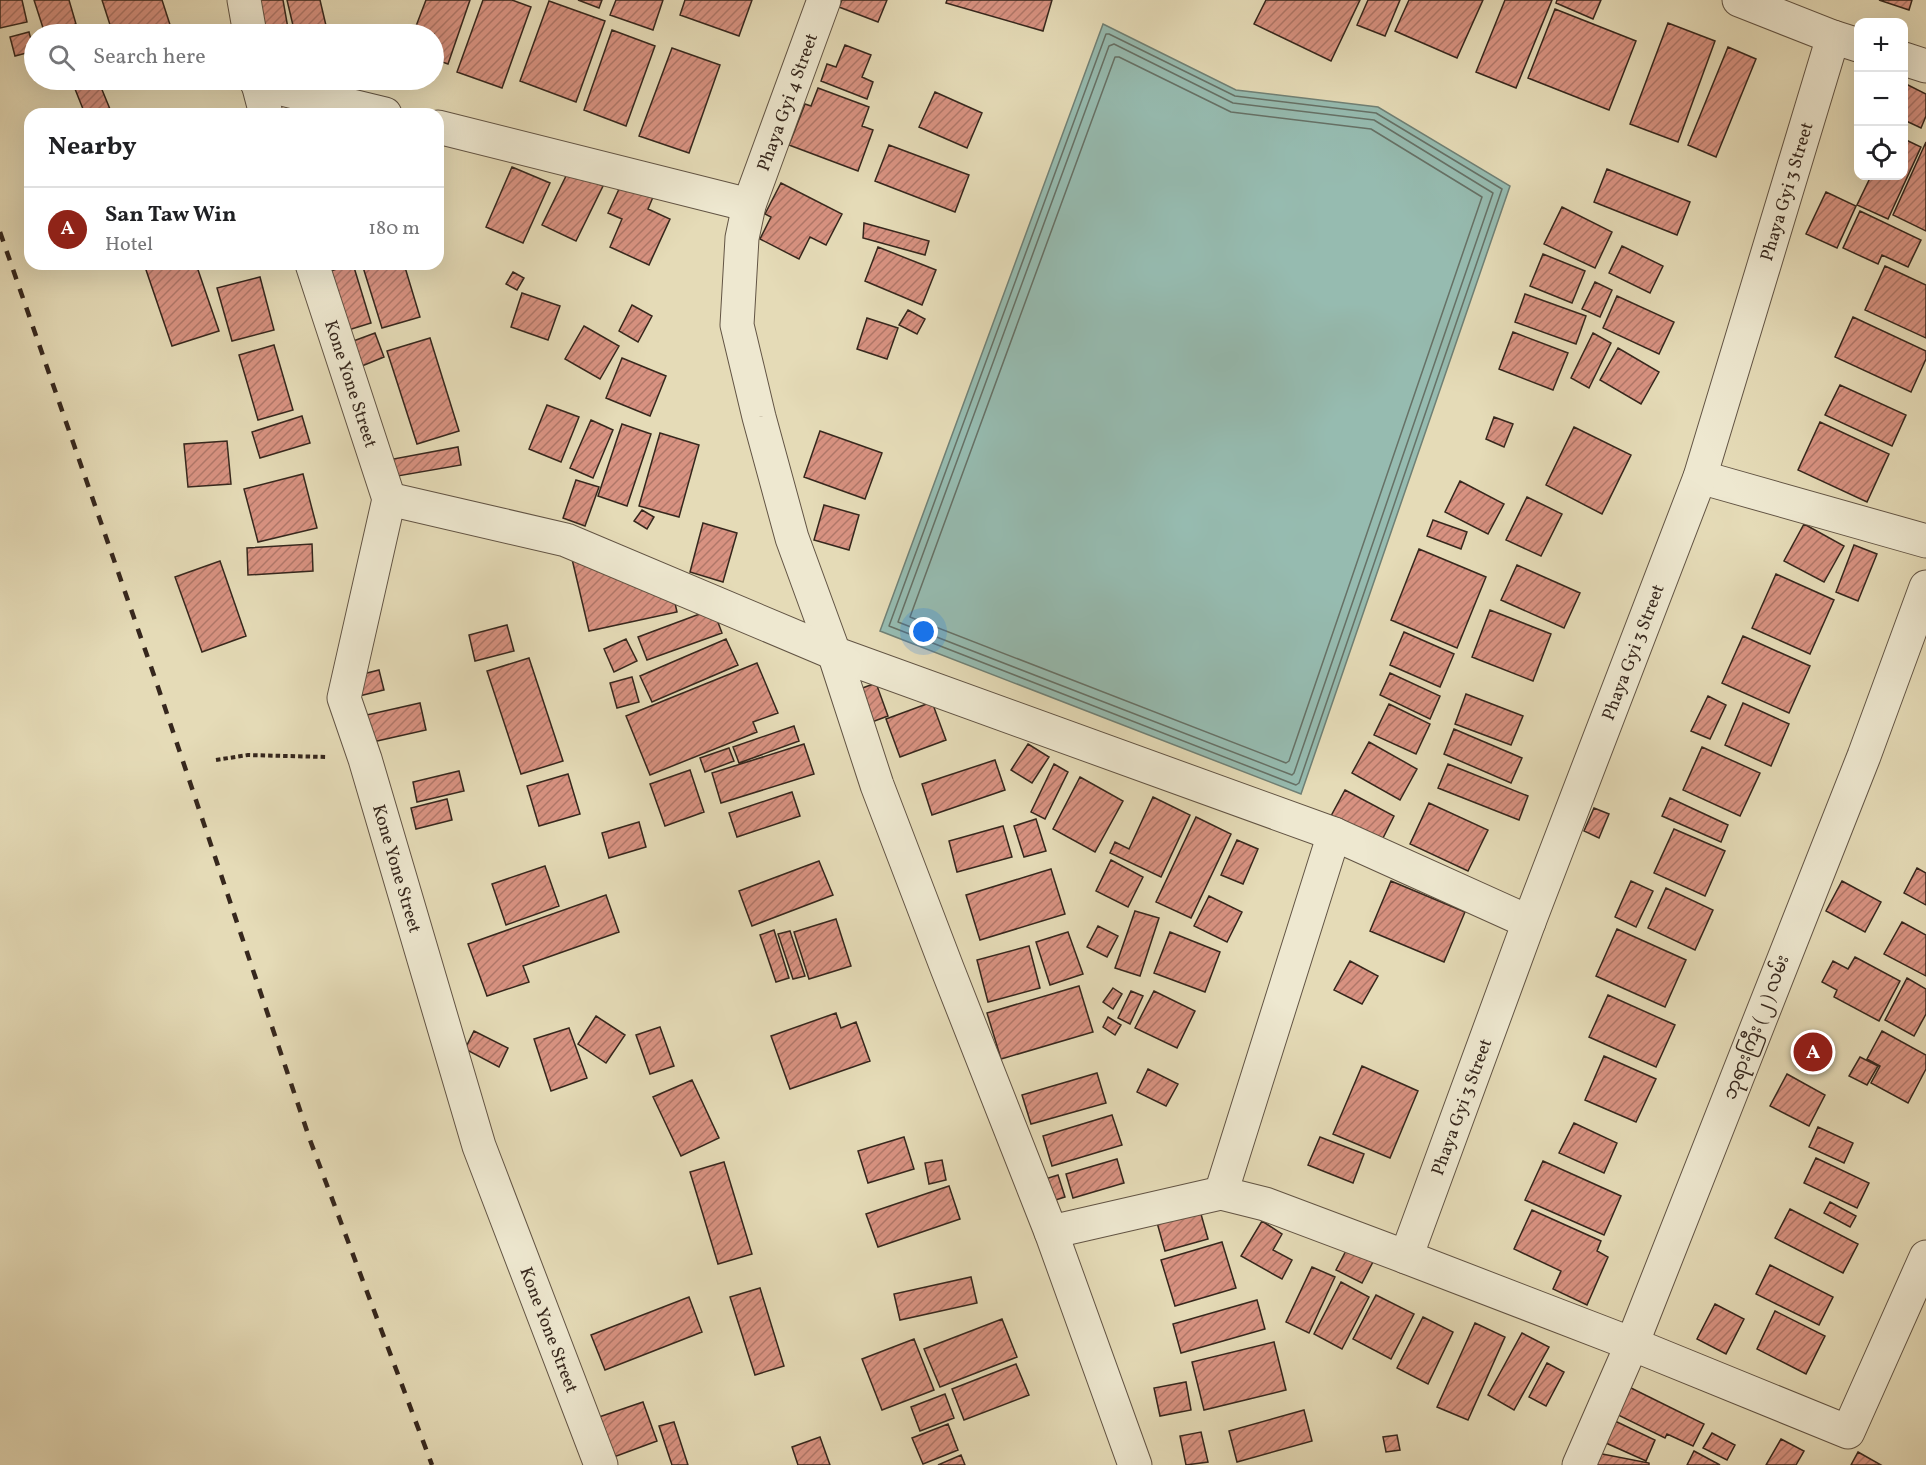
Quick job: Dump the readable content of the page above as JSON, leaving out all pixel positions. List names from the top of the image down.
{
  "streets": {
    "street": [
      "Phaya Gyi 4 Street",
      "Phaya Gyi 3 Street",
      "Kone Yone Street",
      "ဘုရားကြီး ( ၂ ) လမ်း"
    ]
  },
  "page": {
    "map_buttons": ["+", "−"],
    "search": "Search here",
    "heading": "Nearby",
    "list": [
      {
        "mark": "A",
        "name": "San Taw Win",
        "note": "Hotel",
        "value": "180 m"
      }
    ],
    "pins": "A"
  }
}
